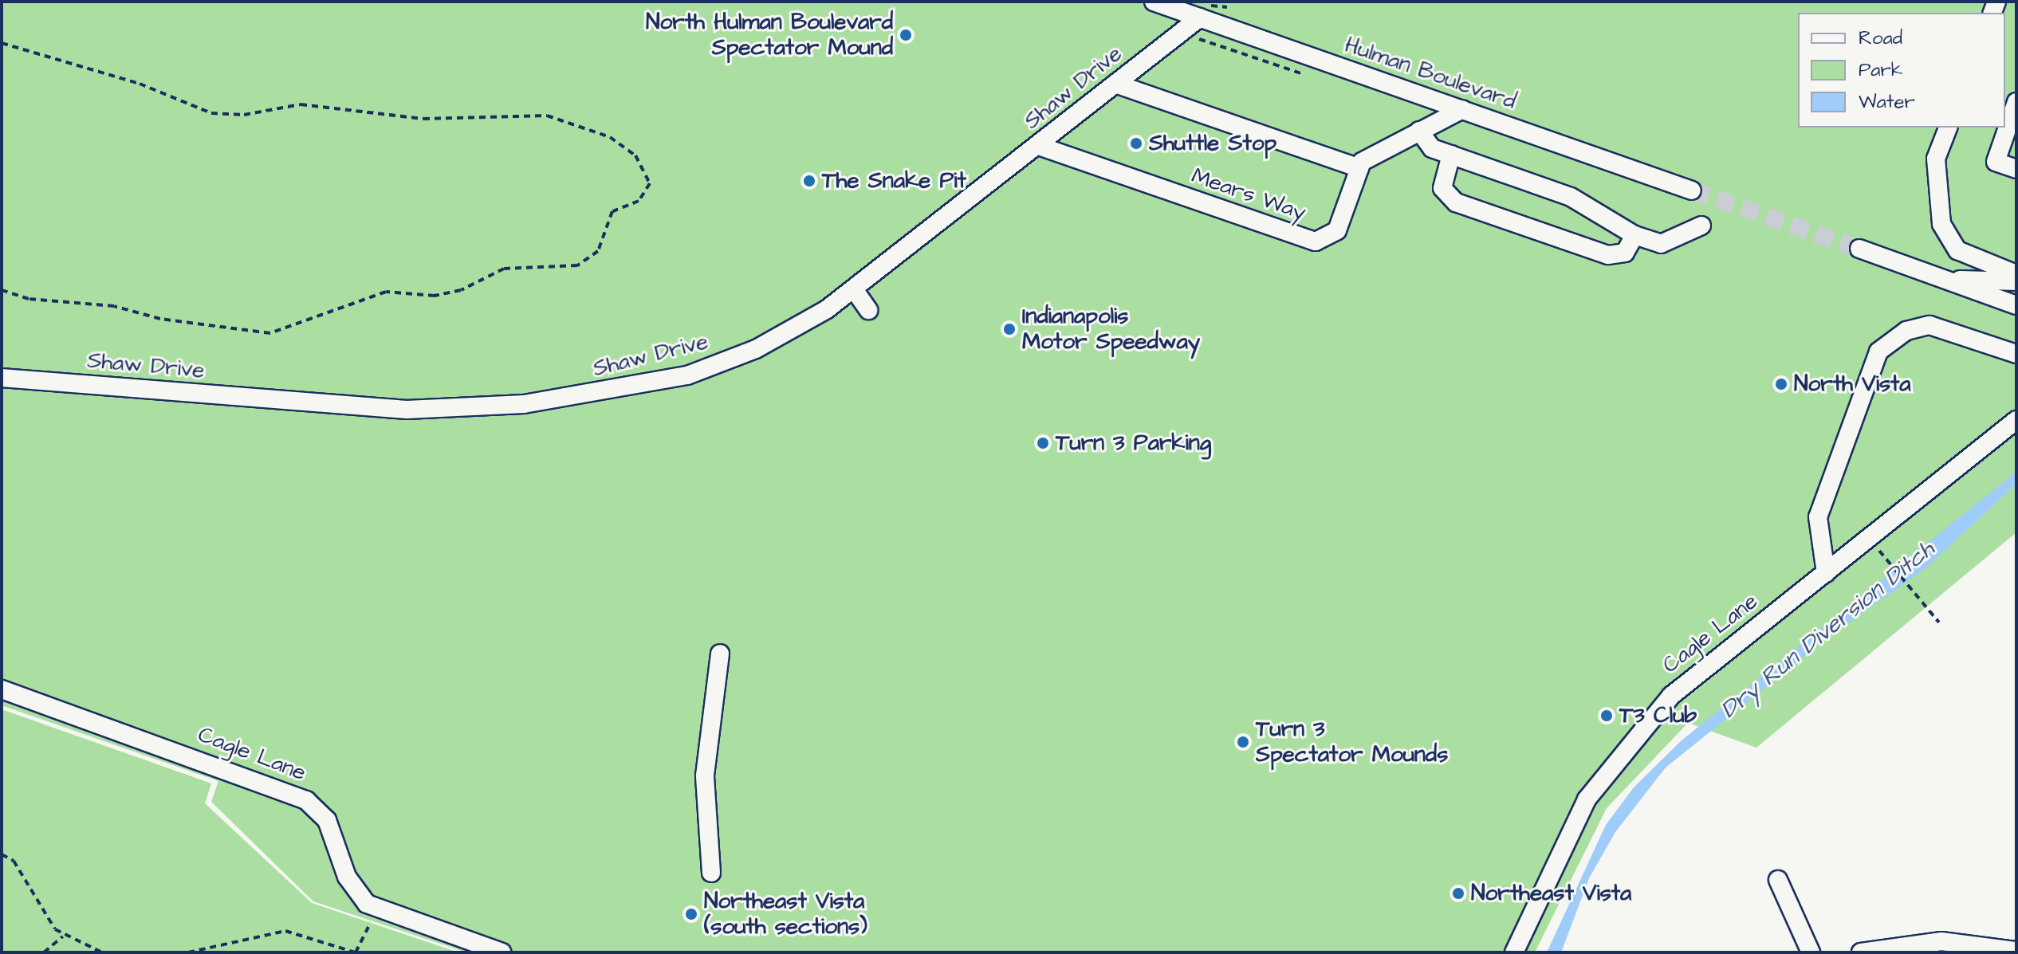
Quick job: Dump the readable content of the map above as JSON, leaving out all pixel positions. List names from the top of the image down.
{
  "streets": {
    "street": [
      "Hulman Boulevard",
      "Shaw Drive",
      "Mears Way",
      "Cagle Lane"
    ]
  },
  "crossings": [
    ["Hulman Boulevard", "Shaw Drive"],
    ["Hulman Boulevard", "Mears Way"],
    ["Shaw Drive", "Mears Way"]
  ],
  "water": ["Dry Run Diversion Ditch"],
  "places": [
    "North Hulman Boulevard Spectator Mound",
    "Shuttle Stop",
    "The Snake Pit",
    "Indianapolis Motor Speedway",
    "North Vista",
    "Turn 3 Parking",
    "T3 Club",
    "Turn 3 Spectator Mounds",
    "Northeast Vista",
    "Northeast Vista (south sections)"
  ],
  "legend": ["Road", "Park", "Water"]
}
